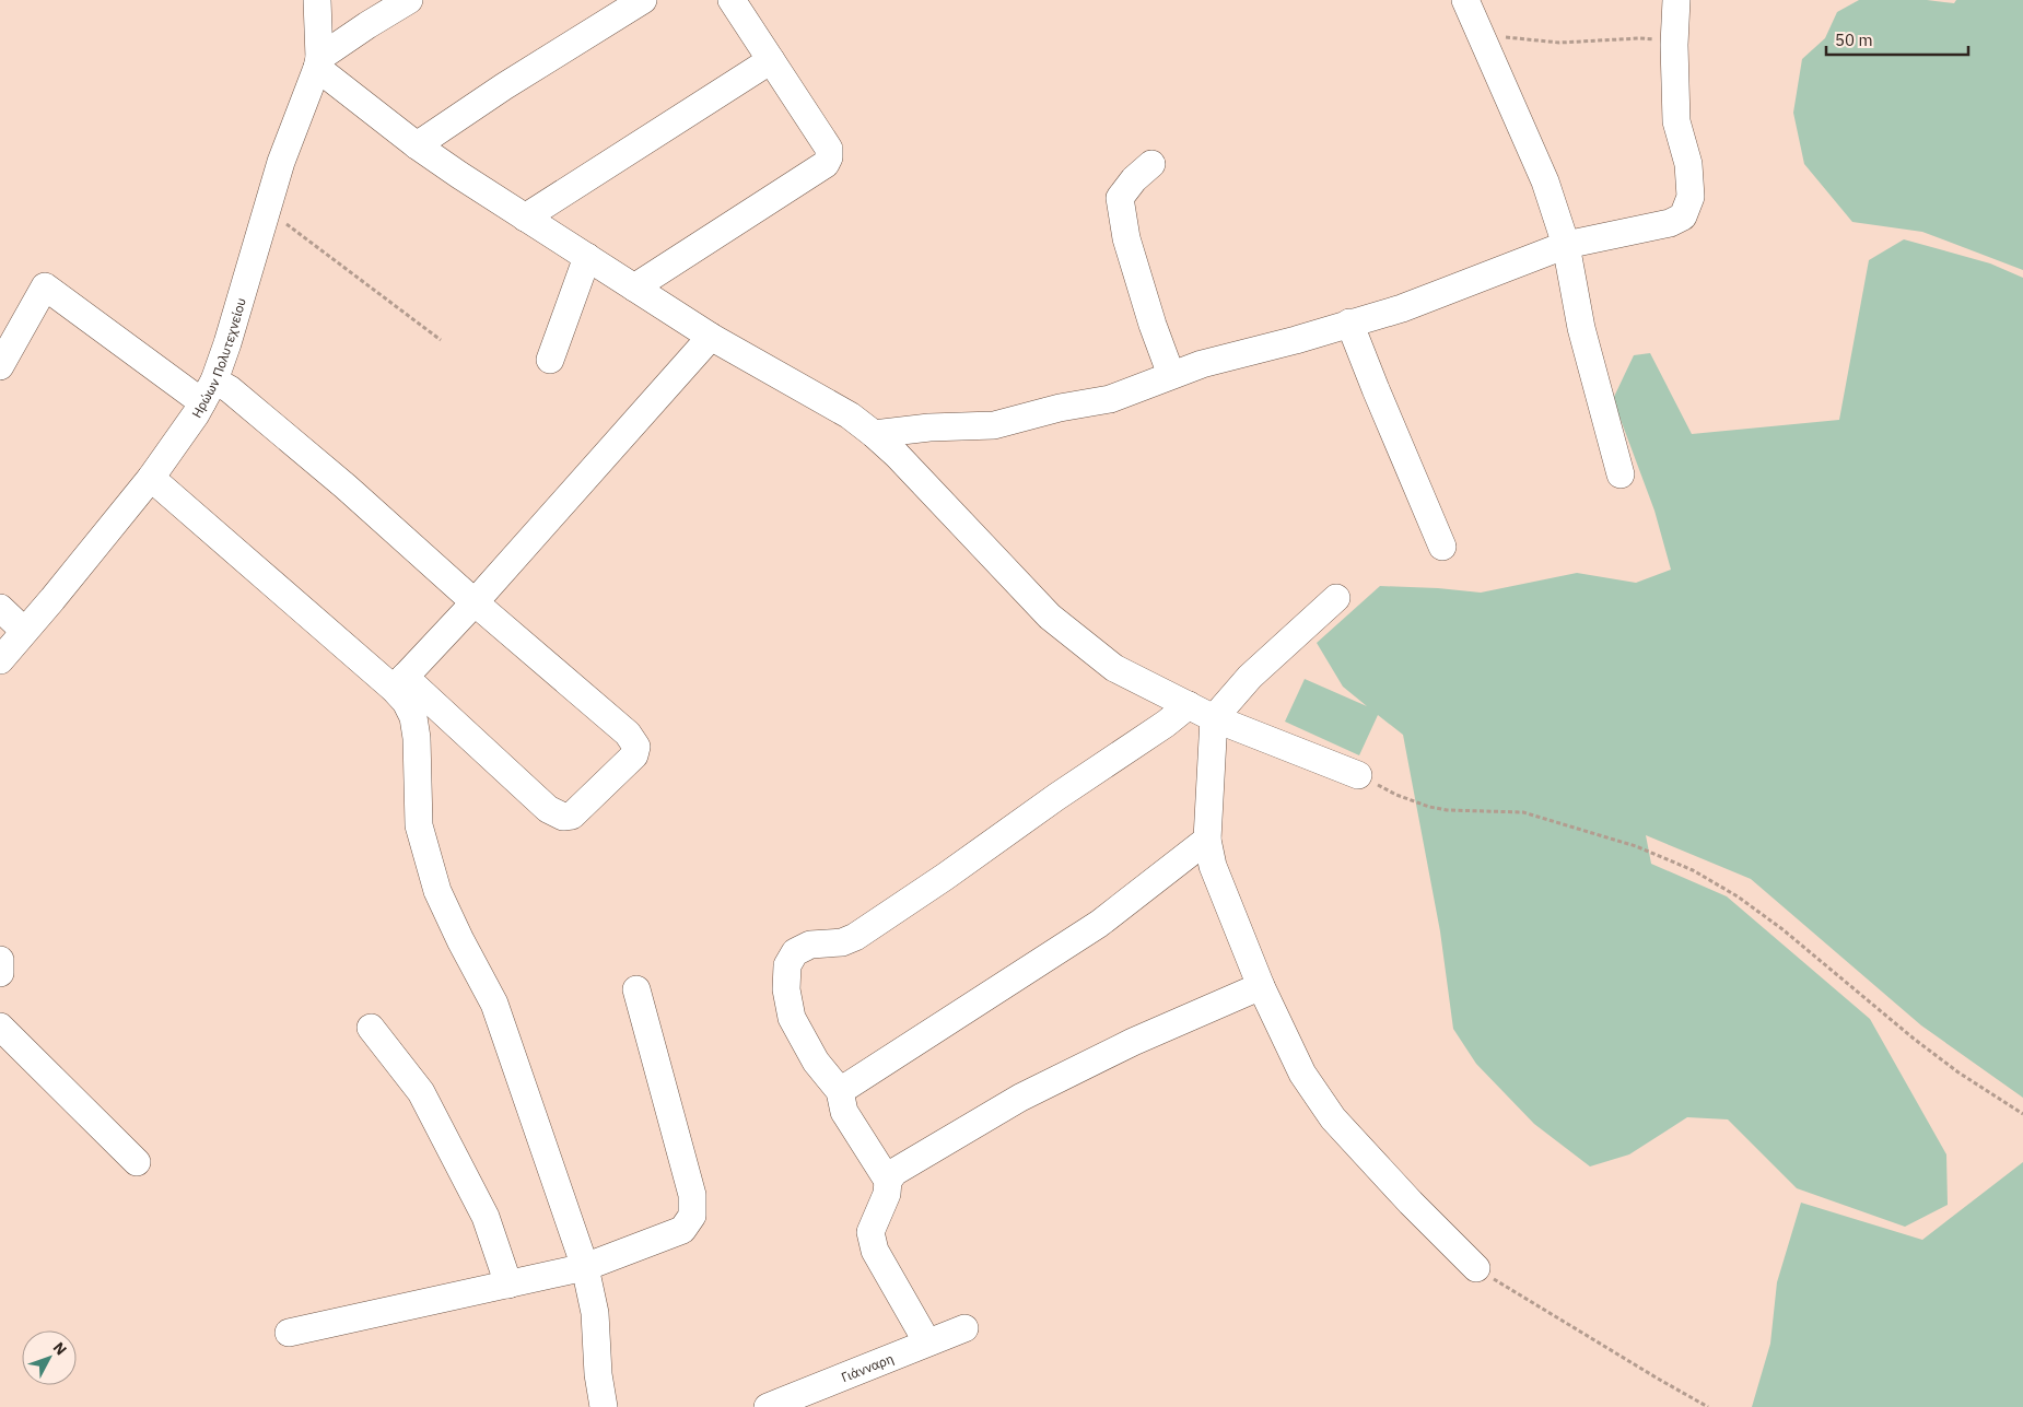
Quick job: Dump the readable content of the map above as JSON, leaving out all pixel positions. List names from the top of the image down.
{
  "streets": {
    "street": ["Ηρώων Πολυτεχνείου", "Γιάνναρη"]
  },
  "scale_bar": "50 m",
  "north": "top right"
}
